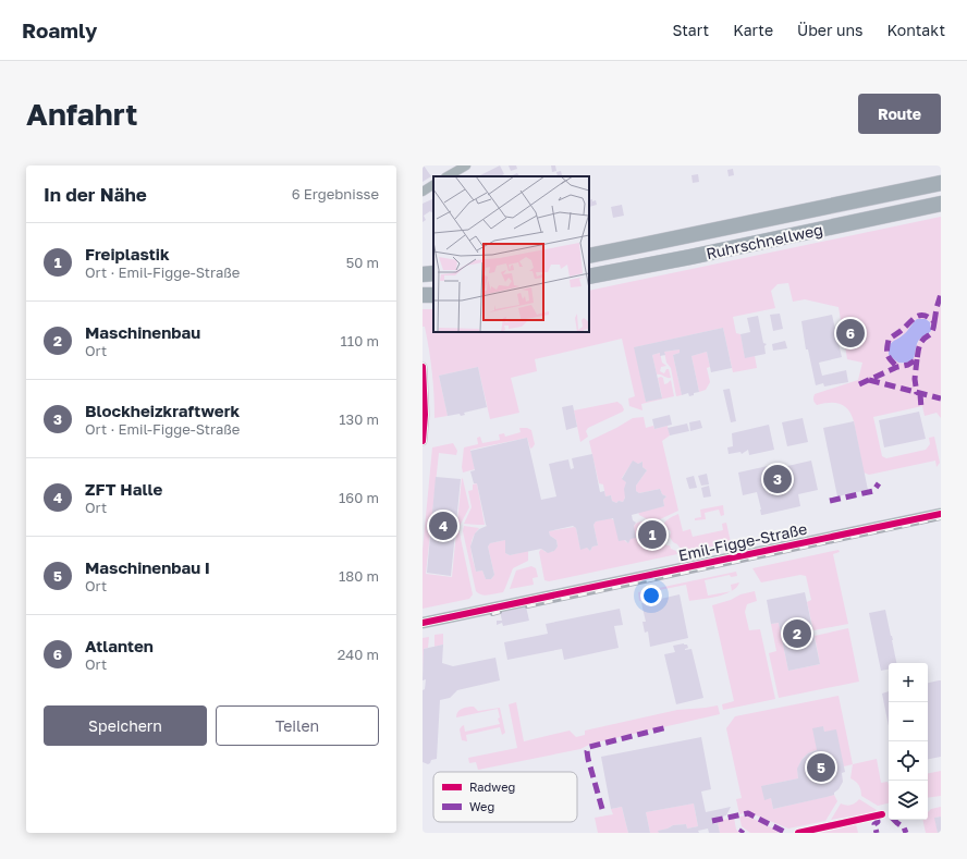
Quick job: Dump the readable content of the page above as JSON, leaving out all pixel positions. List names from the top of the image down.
{
  "streets": {
    "highway": ["Ruhrschnellweg"],
    "street": ["Emil-Figge-Straße"]
  },
  "legend": ["Radweg", "Weg"],
  "page": {
    "header": "Roamly",
    "nav": [
      "Start",
      "Karte",
      "Über uns",
      "Kontakt"
    ],
    "buttons": [
      "Route",
      ["Speichern", "Teilen"]
    ],
    "title": "Anfahrt",
    "heading": ["In der Nähe", "6 Ergebnisse"],
    "list": [
      {
        "mark": "1",
        "name": "Freiplastik",
        "note": "Ort · Emil-Figge-Straße",
        "value": "50 m"
      },
      {
        "mark": "2",
        "name": "Maschinenbau",
        "note": "Ort",
        "value": "110 m"
      },
      {
        "mark": "3",
        "name": "Blockheizkraftwerk",
        "note": "Ort · Emil-Figge-Straße",
        "value": "130 m"
      },
      {
        "mark": "4",
        "name": "ZFT Halle",
        "note": "Ort",
        "value": "160 m"
      },
      {
        "mark": "5",
        "name": "Maschinenbau I",
        "note": "Ort",
        "value": "180 m"
      },
      {
        "mark": "6",
        "name": "Atlanten",
        "note": "Ort",
        "value": "240 m"
      }
    ],
    "pins": [
      "6",
      "3",
      "4",
      "1",
      "2",
      "5"
    ],
    "map_buttons": ["+", "−"]
  }
}
